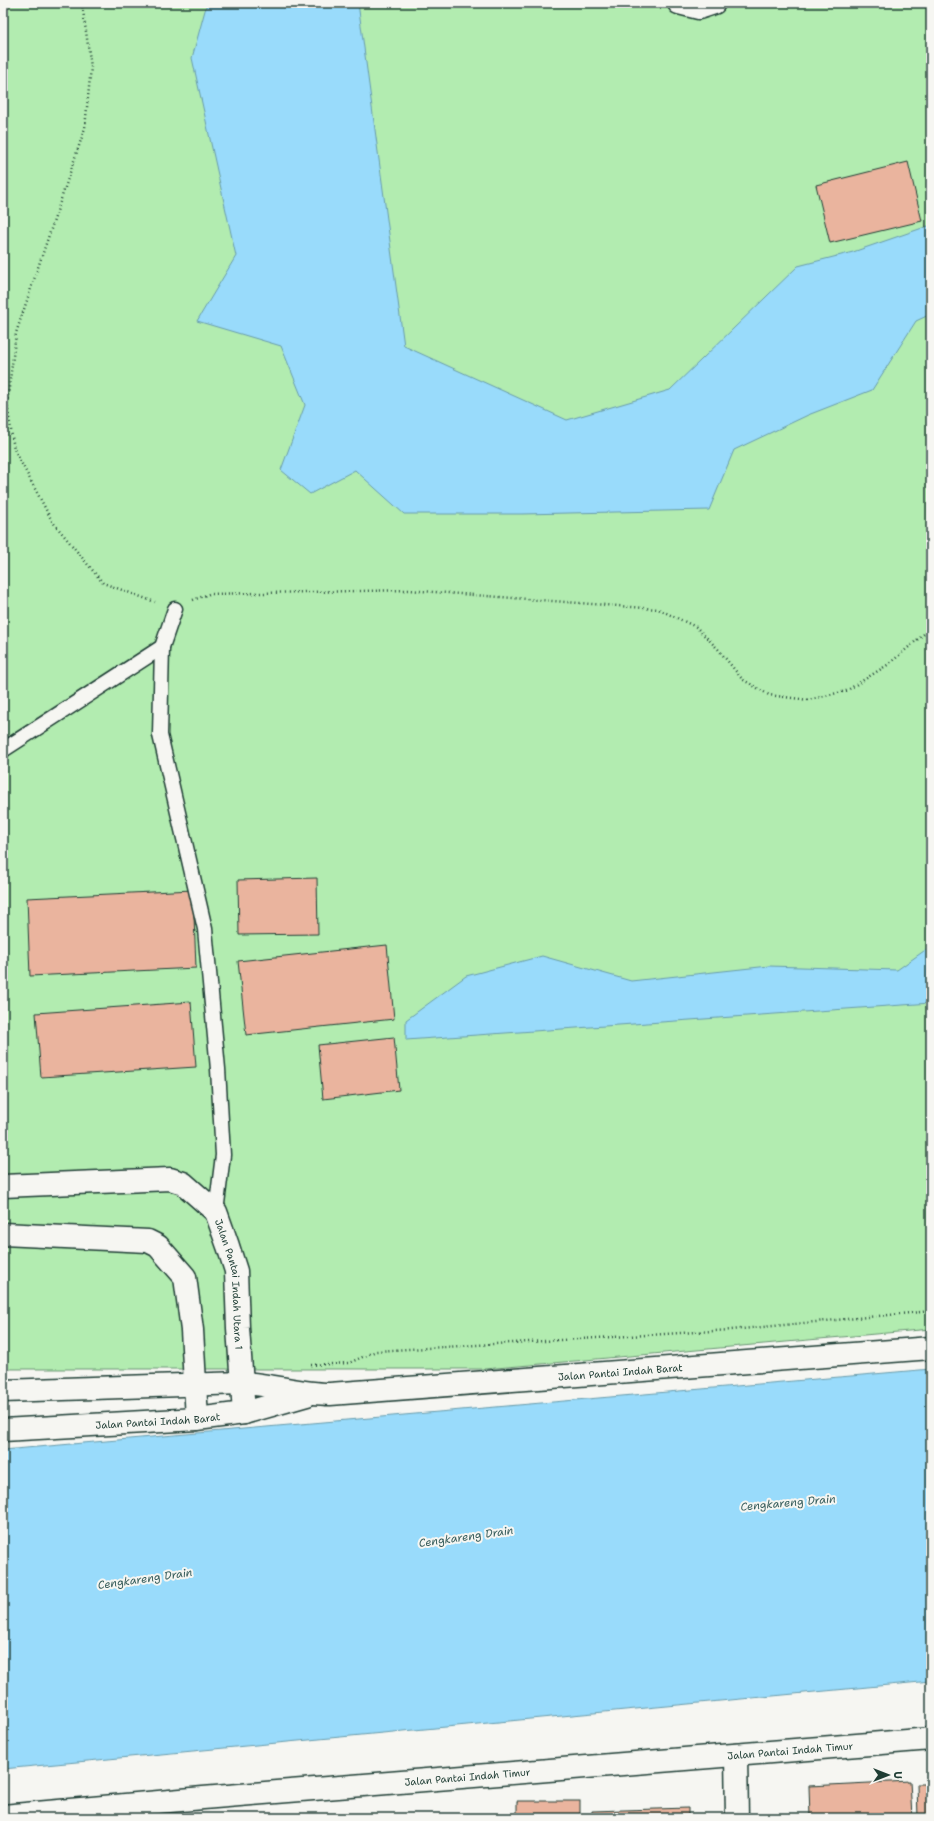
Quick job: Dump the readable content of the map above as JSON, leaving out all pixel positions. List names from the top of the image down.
{
  "streets": {
    "street": ["Jalan Pantai Indah Utara 1", "Jalan Pantai Indah Barat", "Jalan Pantai Indah Timur"]
  },
  "crossings": [
    ["Jalan Pantai Indah Utara 1", "Jalan Pantai Indah Barat"]
  ],
  "water": ["Cengkareng Drain"],
  "north": "right"
}
